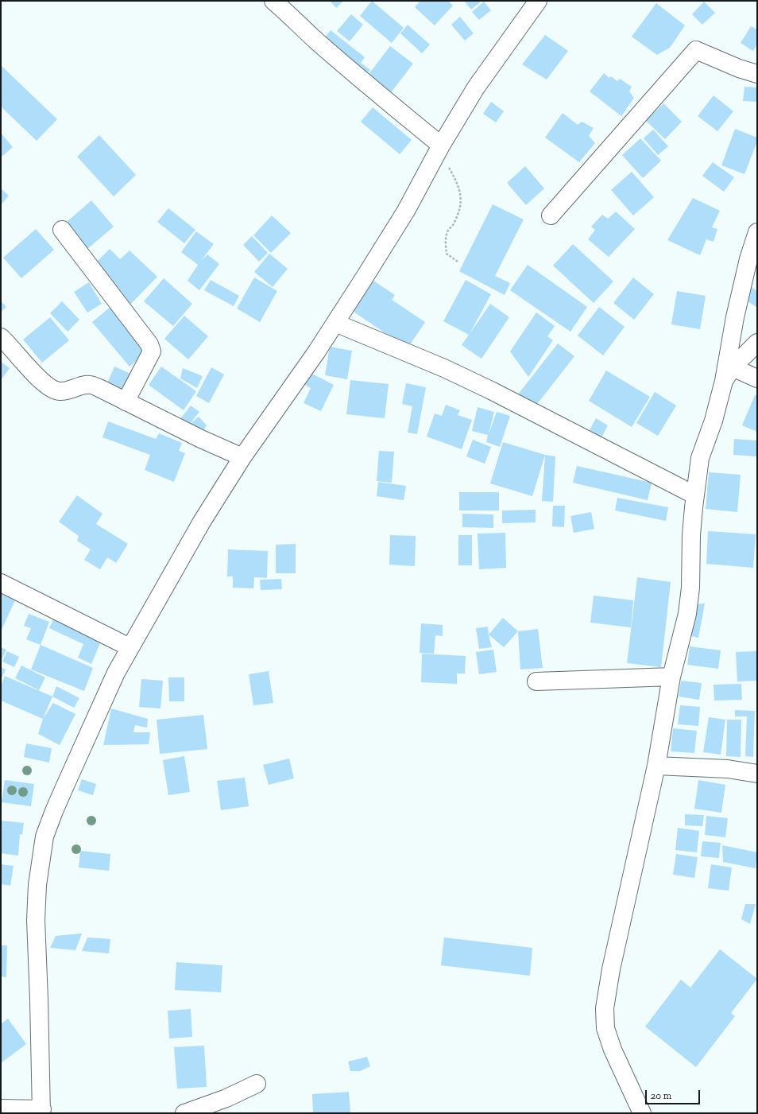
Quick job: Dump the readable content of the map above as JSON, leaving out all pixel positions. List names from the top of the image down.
{
  "scale_bar": "20 m"
}
